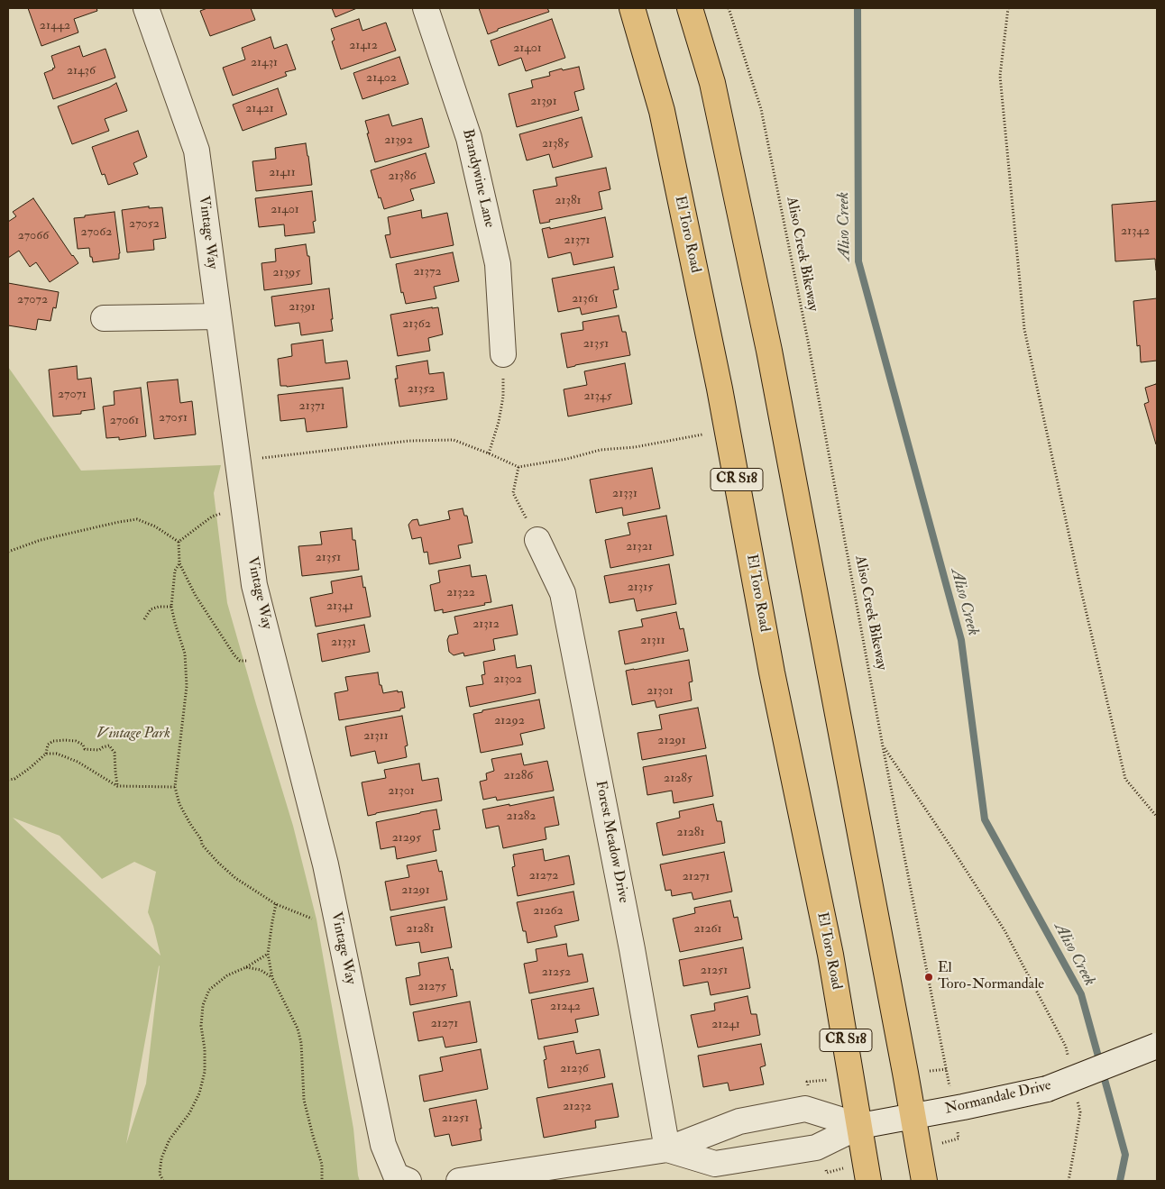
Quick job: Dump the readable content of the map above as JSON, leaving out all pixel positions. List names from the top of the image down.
{
  "streets": {
    "main road": ["El Toro Road", "CR S18"],
    "street": [
      "Brandywine Lane",
      "Vintage Way",
      "Forest Meadow Drive",
      "Normandale Drive"
    ],
    "path": ["Aliso Creek Bikeway"]
  },
  "crossings": [
    ["El Toro Road", "Normandale Drive"],
    ["Forest Meadow Drive", "Normandale Drive"]
  ],
  "water": ["Aliso Creek"],
  "parks": ["Vintage Park"],
  "places": ["El Toro-Normandale"],
  "house_numbers": [
    "21442",
    "21412",
    "21401",
    "21431",
    "21436",
    "21402",
    "21391",
    "21421",
    "21392",
    "21385",
    "21411",
    "21386",
    "21381",
    "21401",
    "27052",
    "21342",
    "27062",
    "27066",
    "21371",
    "21372",
    "21395",
    "21361",
    "27072",
    "21391",
    "21362",
    "21351",
    "21352",
    "27071",
    "21345",
    "21371",
    "27051",
    "27061",
    "21331",
    "21321",
    "21351",
    "21315",
    "21322",
    "21341",
    "21312",
    "21311",
    "21331",
    "21302",
    "21301",
    "21292",
    "21311",
    "21291",
    "21286",
    "21285",
    "21301",
    "21282",
    "21281",
    "21295",
    "21272",
    "21271",
    "21291",
    "21262",
    "21281",
    "21261",
    "21251",
    "21252",
    "21275",
    "21242",
    "21271",
    "21241",
    "21236",
    "21232",
    "21251"
  ]
}
